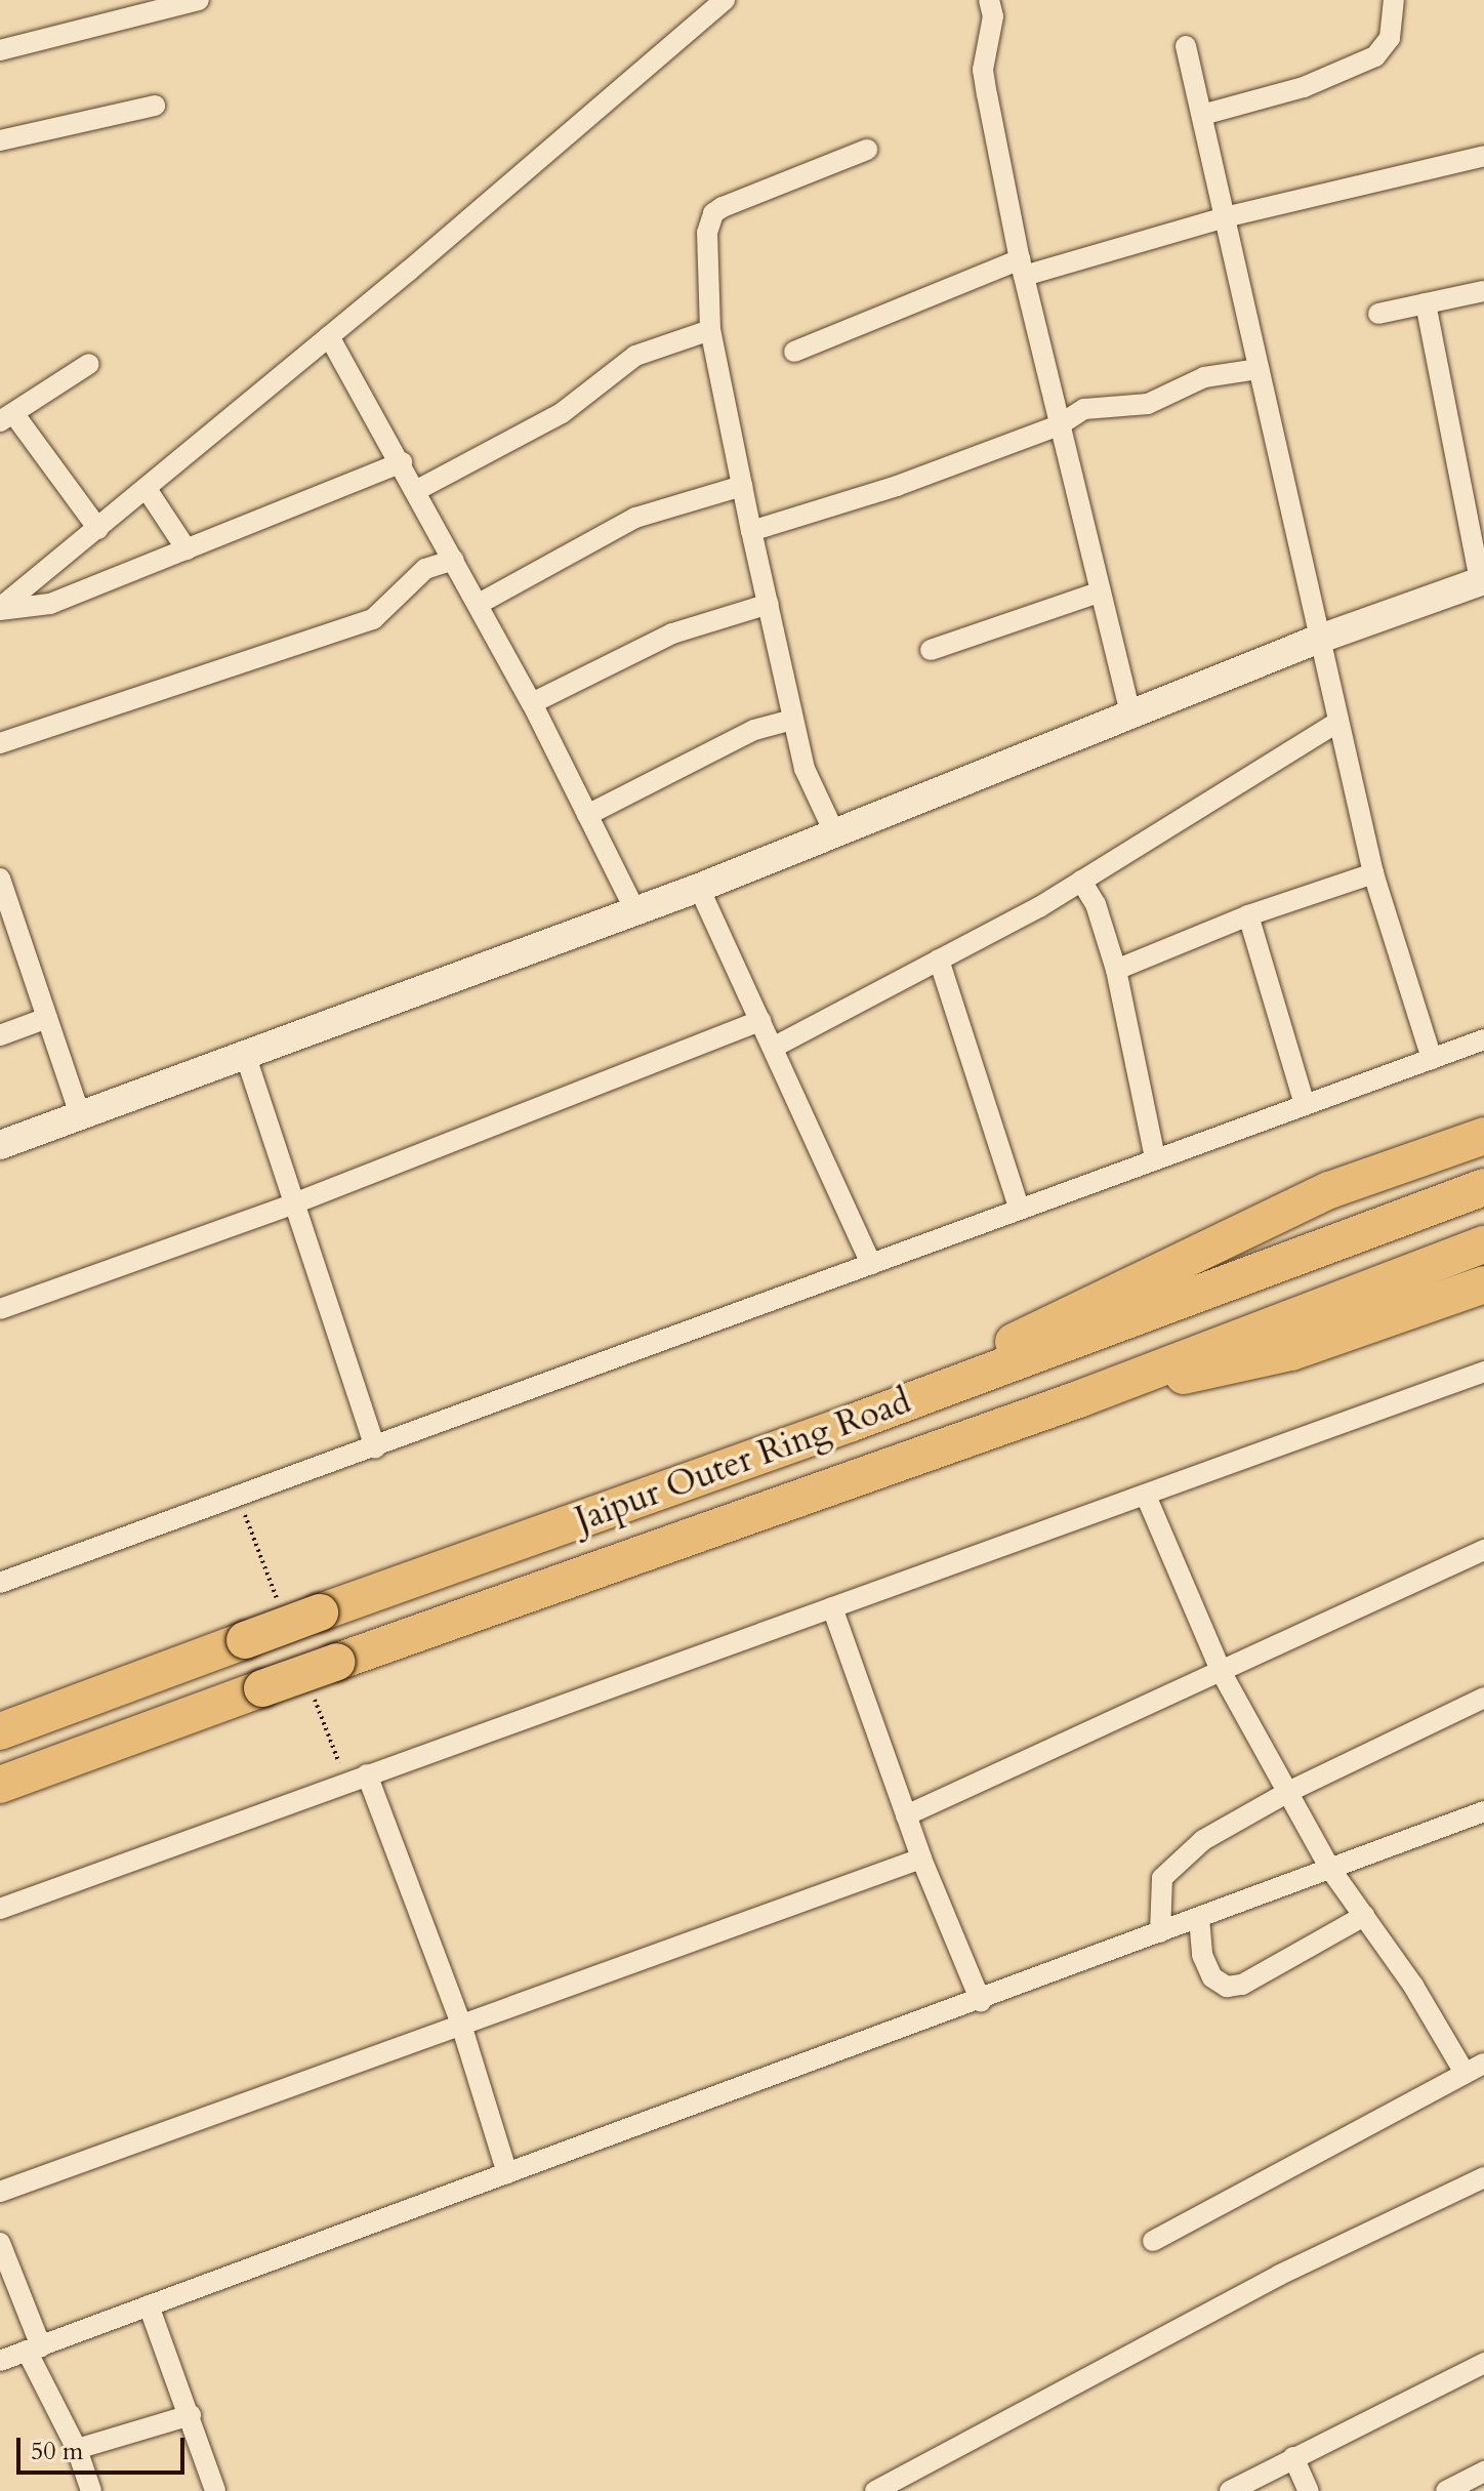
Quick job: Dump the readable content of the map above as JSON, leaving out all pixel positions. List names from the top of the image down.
{
  "streets": {
    "highway": ["Jaipur Outer Ring Road"]
  },
  "scale_bar": "50 m"
}
